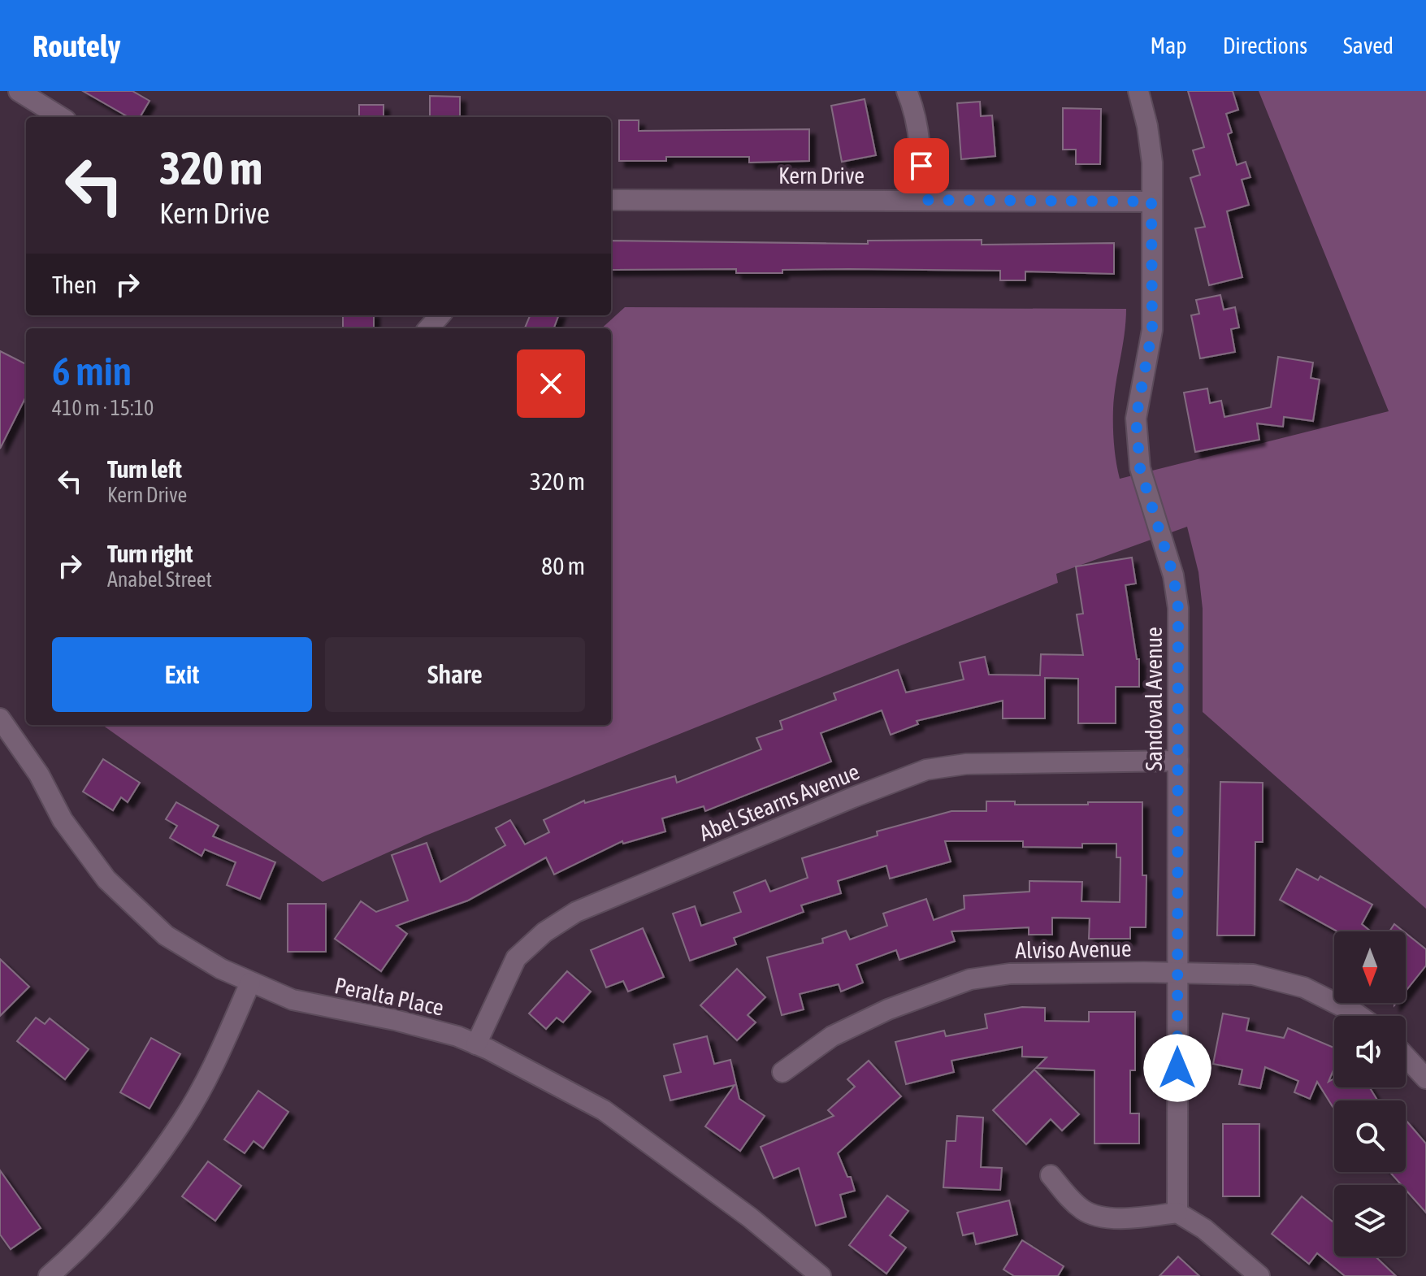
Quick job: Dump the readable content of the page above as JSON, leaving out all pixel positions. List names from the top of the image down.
{
  "streets": {
    "street": [
      "Kern Drive",
      "Sandoval Avenue",
      "Abel Stearns Avenue",
      "Alviso Avenue",
      "Peralta Place"
    ]
  },
  "crossings": [
    ["Kern Drive", "Sandoval Avenue"],
    ["Sandoval Avenue", "Abel Stearns Avenue"],
    ["Sandoval Avenue", "Alviso Avenue"],
    ["Abel Stearns Avenue", "Peralta Place"]
  ],
  "north": "bottom",
  "page": {
    "header": "Routely",
    "nav": ["Map", "Directions", "Saved"],
    "turn": ["320 m", "Kern Drive"],
    "then": "Then",
    "heading": ["6 min", "410 m · 15:10"],
    "list": [
      {
        "name": "Turn left",
        "note": "Kern Drive",
        "value": "320 m"
      },
      {
        "name": "Turn right",
        "note": "Anabel Street",
        "value": "80 m"
      }
    ],
    "buttons": ["Exit", "Share"]
  }
}
